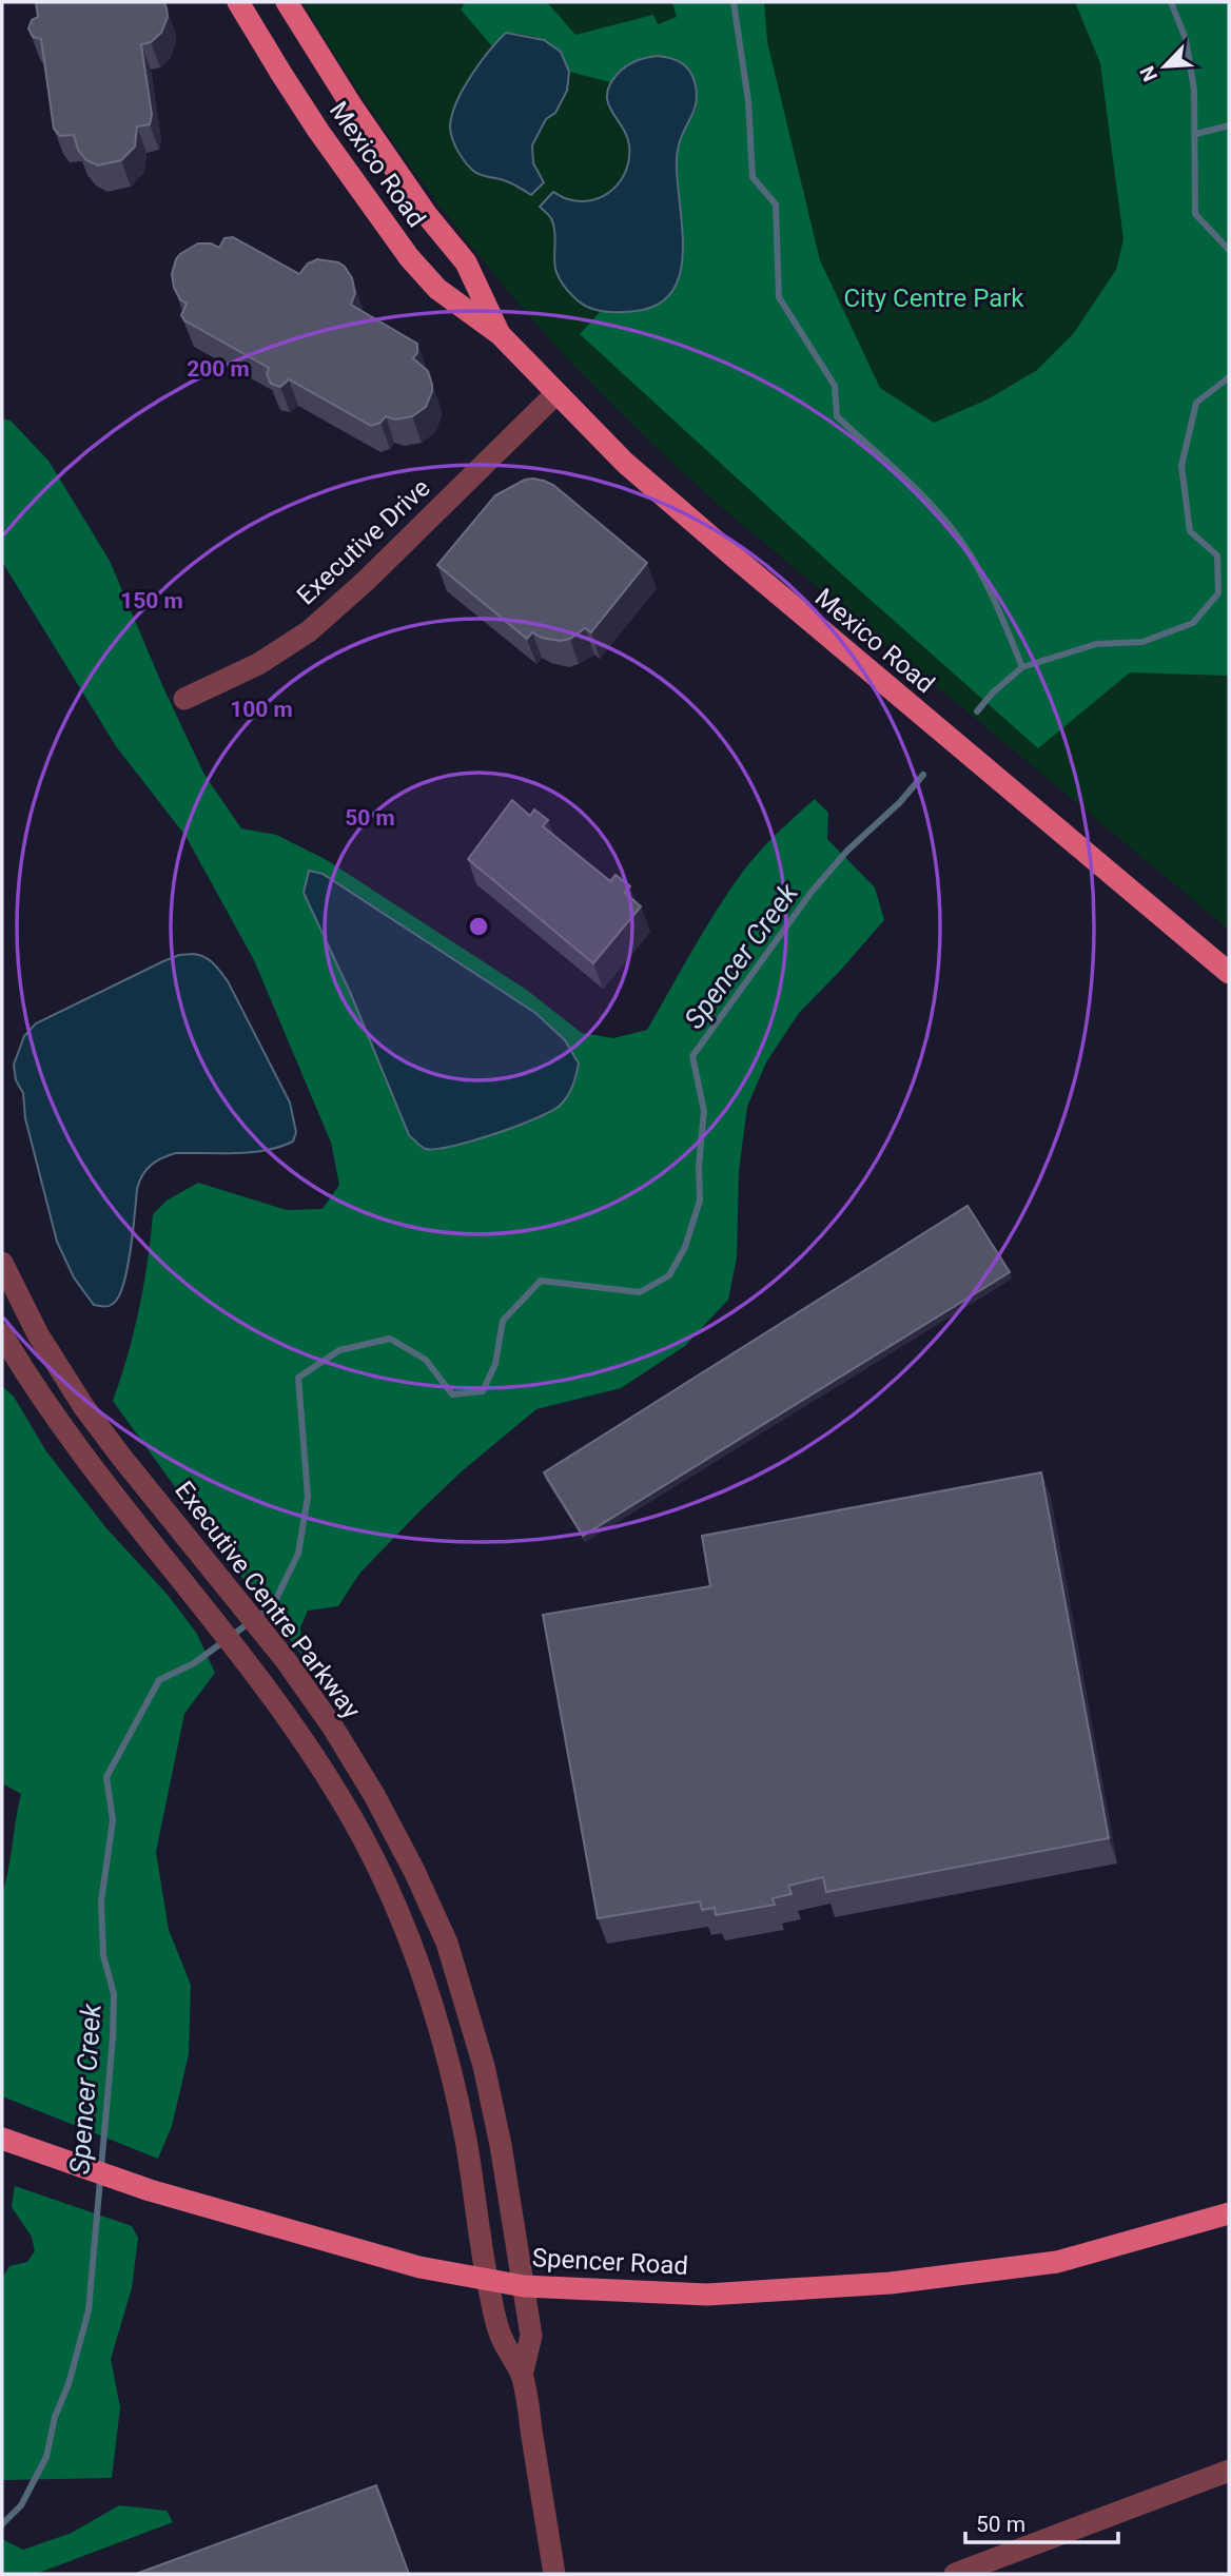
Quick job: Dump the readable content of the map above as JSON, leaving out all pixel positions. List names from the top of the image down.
{
  "streets": {
    "main road": ["Mexico Road", "Spencer Road"],
    "street": ["Executive Drive", "Executive Centre Parkway"]
  },
  "crossings": [
    ["Mexico Road", "Executive Drive"],
    ["Executive Centre Parkway", "Spencer Road"]
  ],
  "water": ["Spencer Creek"],
  "parks": ["City Centre Park"],
  "scale_bar": "50 m",
  "north": "bottom left",
  "rings": [
    "200 m",
    "150 m",
    "100 m",
    "50 m"
  ]
}
